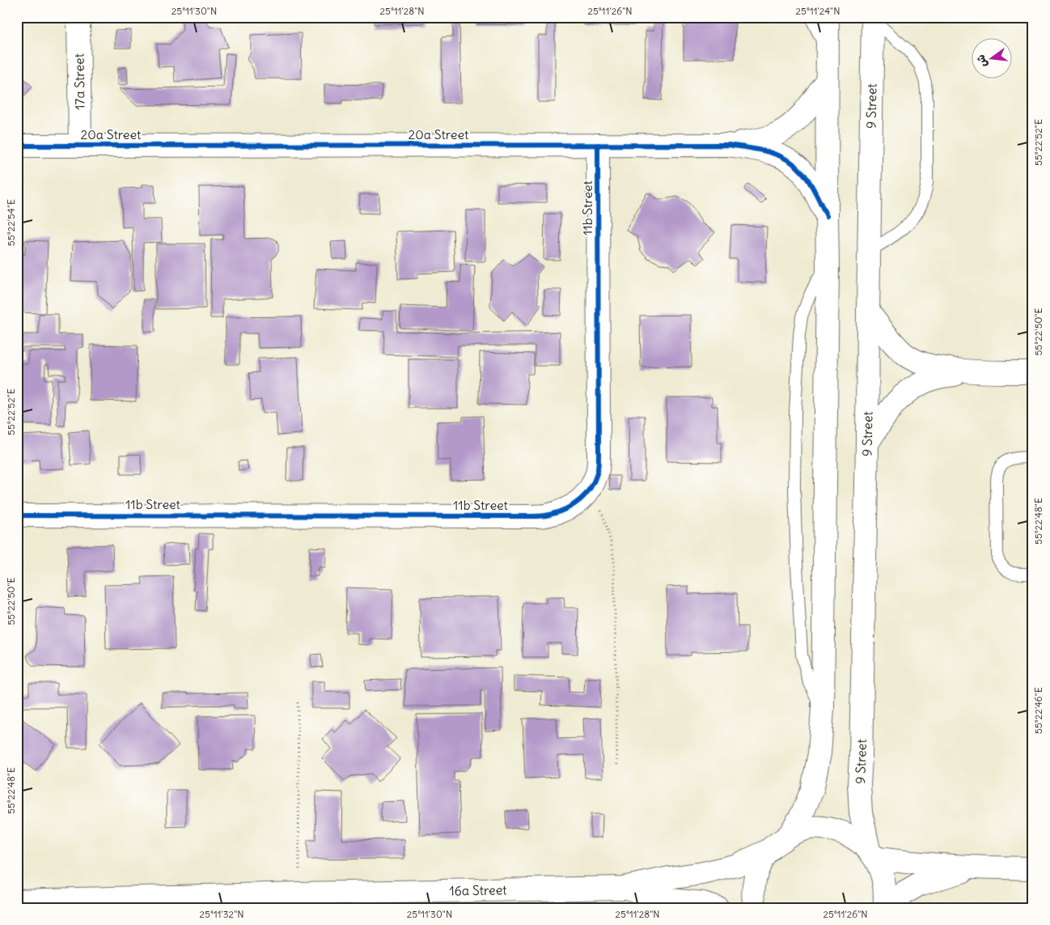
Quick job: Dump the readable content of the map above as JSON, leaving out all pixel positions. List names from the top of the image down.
{
  "streets": {
    "street": [
      "17a Street",
      "9 Street",
      "20a Street",
      "11b Street",
      "16a Street"
    ]
  },
  "crossings": [
    ["17a Street", "20a Street"],
    ["20a Street", "11b Street"]
  ],
  "north": "left",
  "coordinates": [
    "25°11'30\"N",
    "25°11'28\"N",
    "25°11'26\"N",
    "25°11'24\"N",
    "55°22'52\"E",
    "55°22'54\"E",
    "55°22'50\"E",
    "55°22'48\"E",
    "55°22'46\"E",
    "25°11'32\"N"
  ]
}
